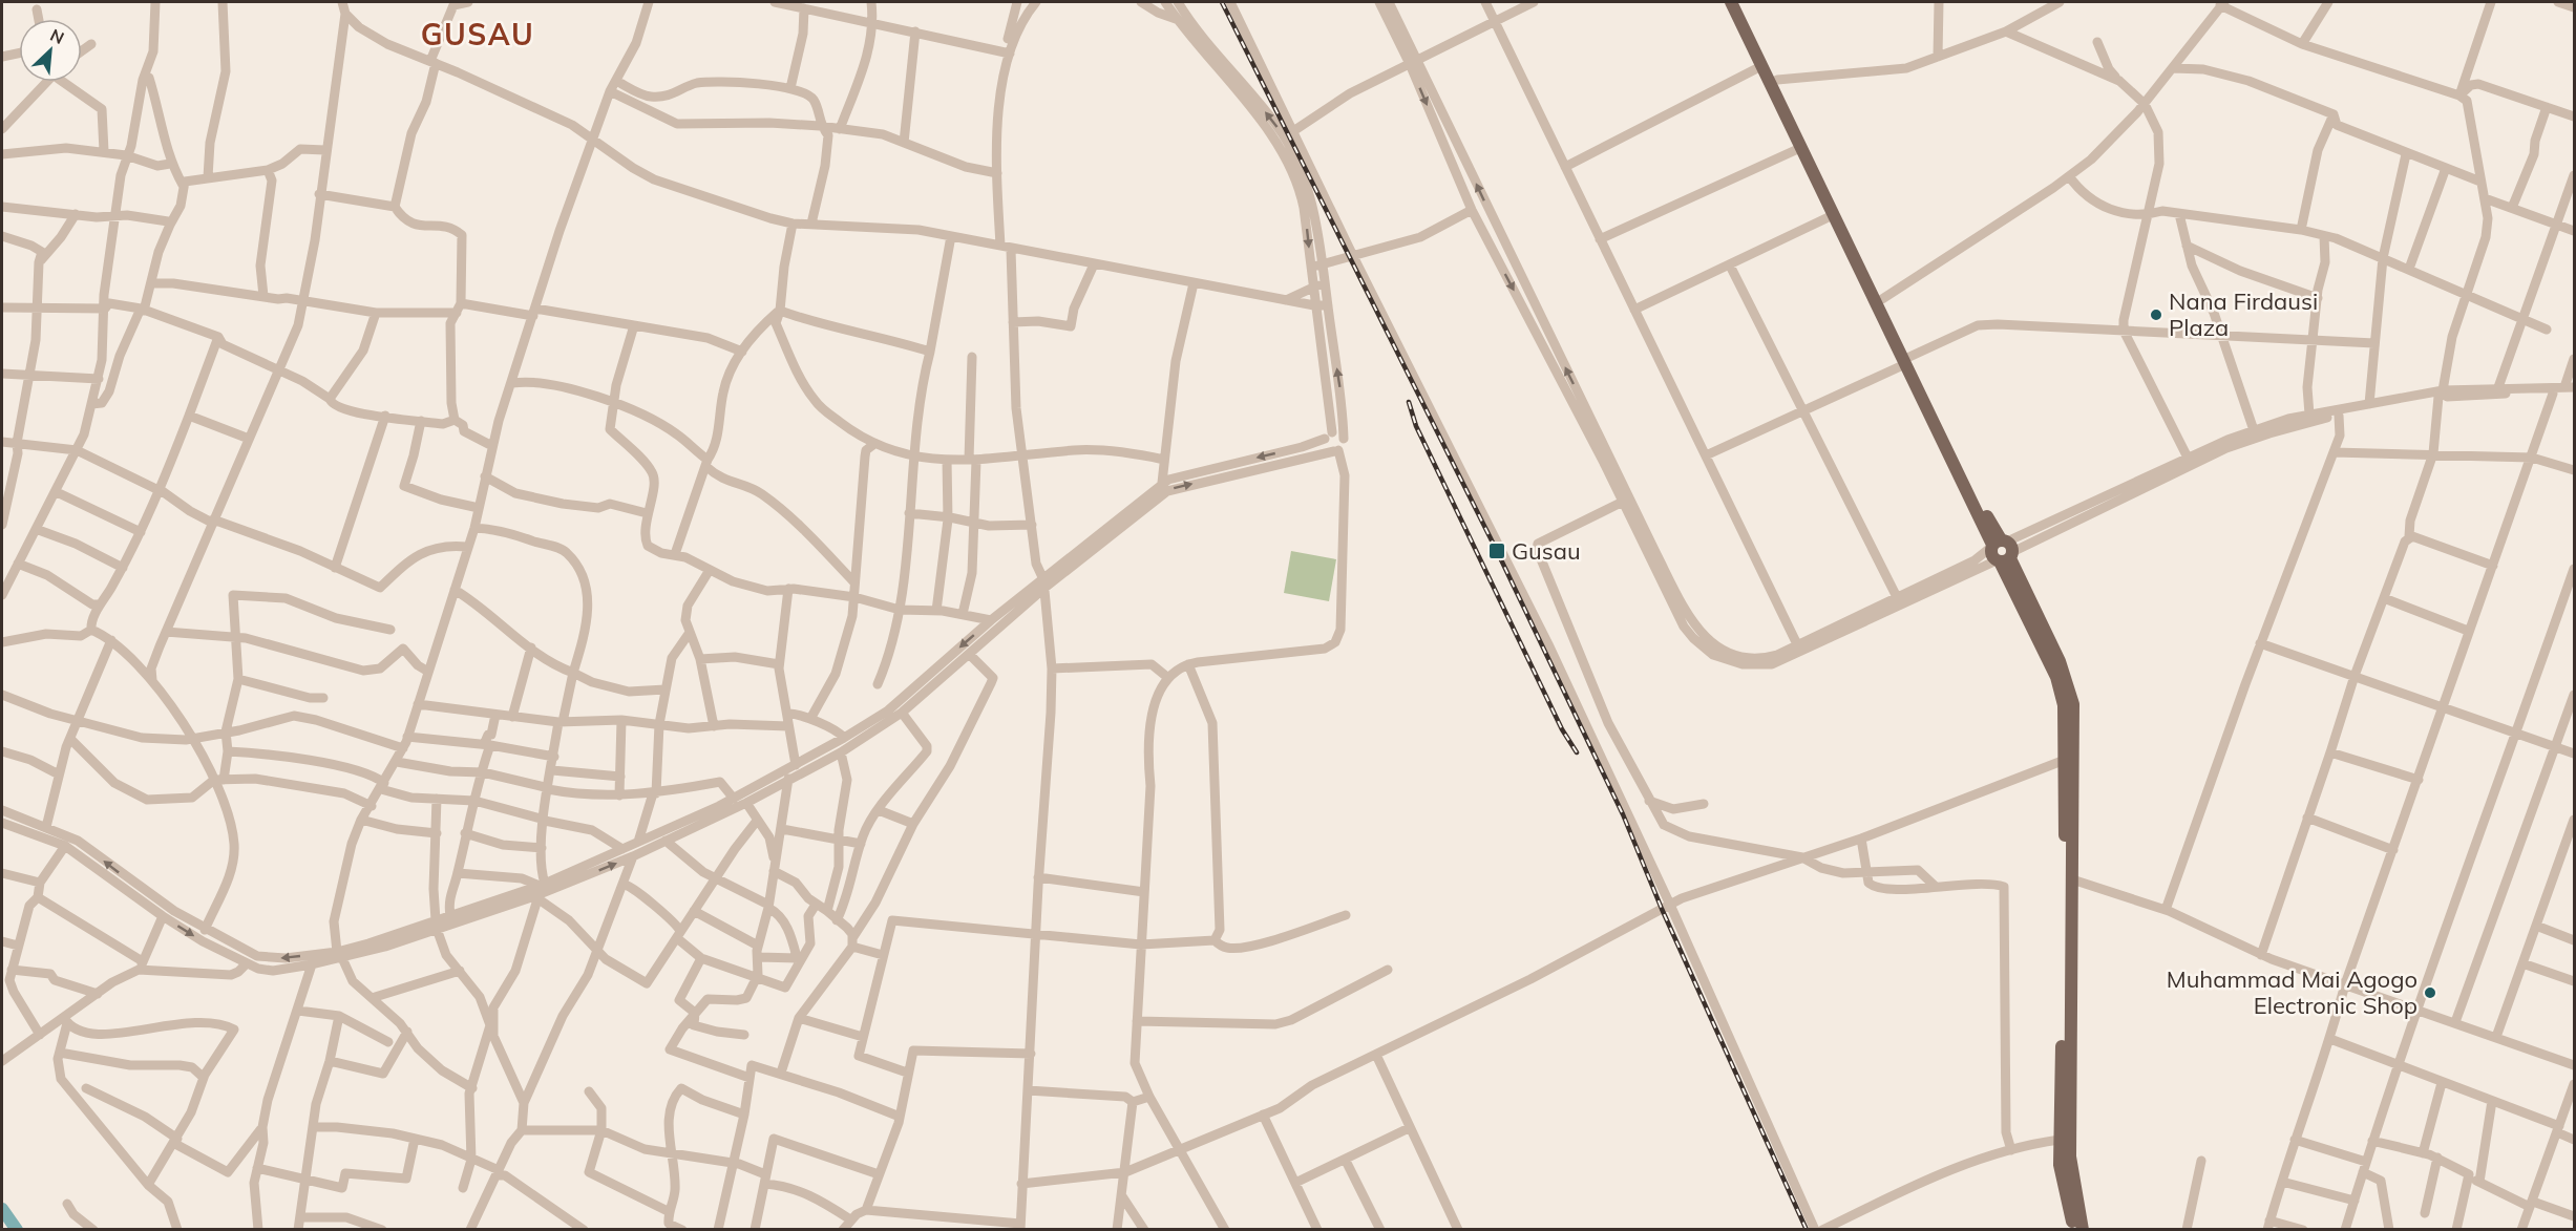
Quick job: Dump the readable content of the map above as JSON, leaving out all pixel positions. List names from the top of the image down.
{
  "districts": ["GUSAU"],
  "places": {
    "other": ["Nana Firdausi Plaza", "Muhammad Mai Agogo Electronic Shop"],
    "transit": ["Gusau"]
  },
  "north": "top right"
}
